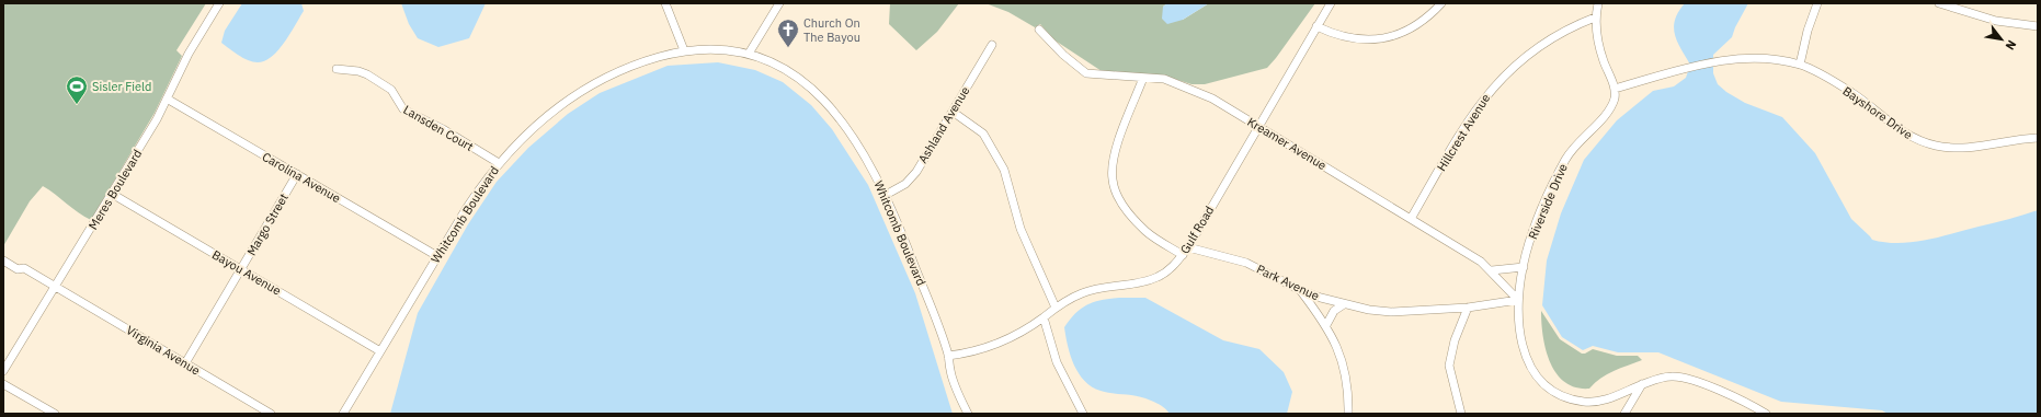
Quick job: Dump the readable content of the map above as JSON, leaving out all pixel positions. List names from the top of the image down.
{
  "streets": {
    "street": [
      "Bayshore Drive",
      "Ashland Avenue",
      "Lansden Court",
      "Hillcrest Avenue",
      "Kreamer Avenue",
      "Carolina Avenue",
      "Meres Boulevard",
      "Riverside Drive",
      "Whitcomb Boulevard",
      "Margo Street",
      "Gulf Road",
      "Bayou Avenue",
      "Park Avenue",
      "Virginia Avenue"
    ]
  },
  "crossings": [
    ["Bayshore Drive", "Riverside Drive"],
    ["Ashland Avenue", "Whitcomb Boulevard"],
    ["Lansden Court", "Whitcomb Boulevard"],
    ["Hillcrest Avenue", "Kreamer Avenue"],
    ["Kreamer Avenue", "Riverside Drive"],
    ["Kreamer Avenue", "Gulf Road"],
    ["Kreamer Avenue", "Park Avenue"],
    ["Carolina Avenue", "Meres Boulevard"],
    ["Carolina Avenue", "Whitcomb Boulevard"],
    ["Carolina Avenue", "Margo Street"],
    ["Meres Boulevard", "Bayou Avenue"],
    ["Meres Boulevard", "Virginia Avenue"],
    ["Riverside Drive", "Park Avenue"],
    ["Whitcomb Boulevard", "Gulf Road"],
    ["Whitcomb Boulevard", "Bayou Avenue"],
    ["Margo Street", "Bayou Avenue"],
    ["Margo Street", "Virginia Avenue"],
    ["Gulf Road", "Park Avenue"]
  ],
  "places": {
    "church": ["Church On The Bayou"],
    "sports": ["Sisler Field"]
  },
  "north": "bottom right"
}
